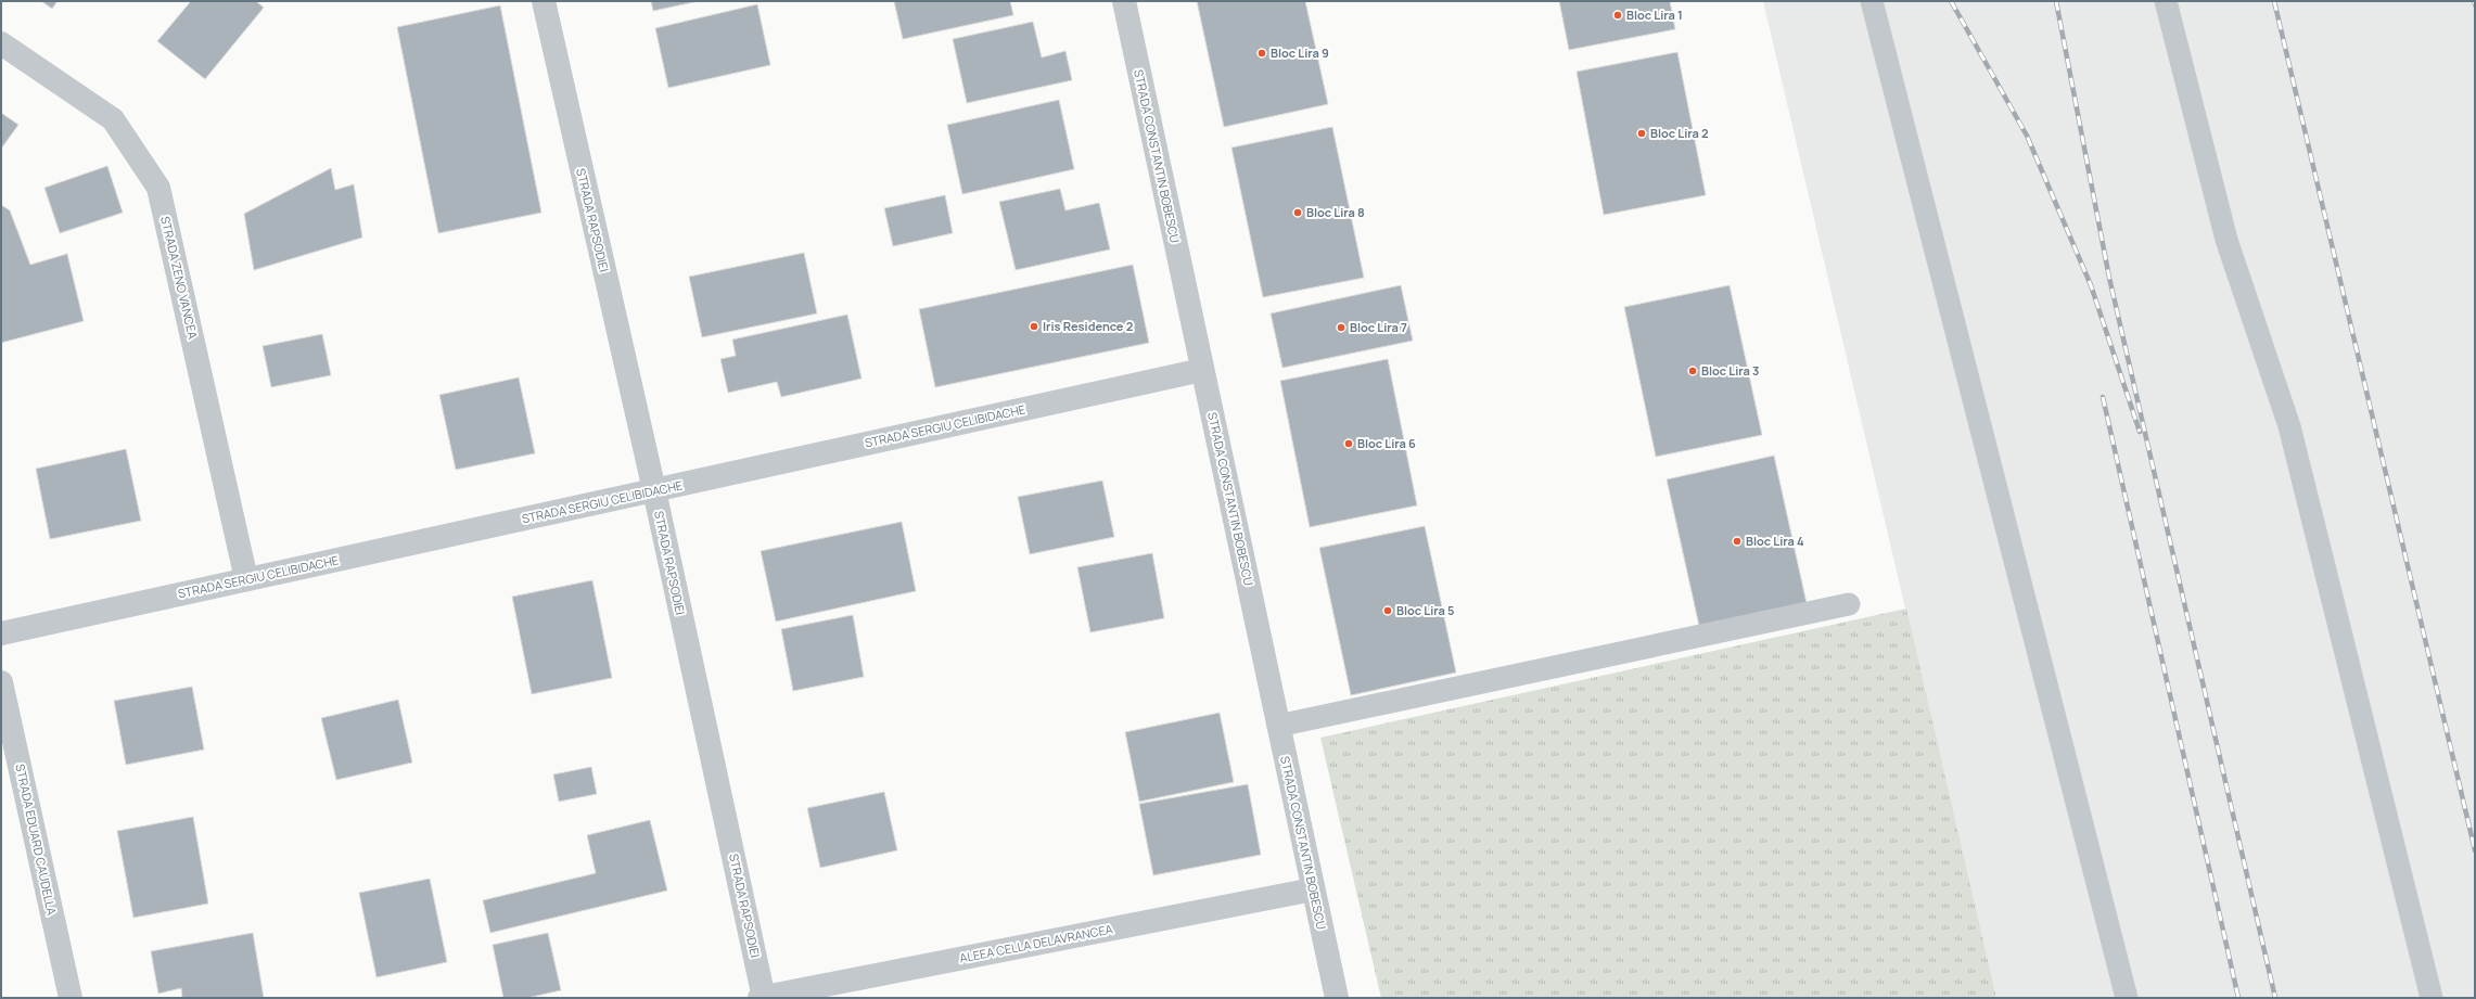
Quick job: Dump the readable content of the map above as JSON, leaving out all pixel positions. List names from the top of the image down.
{
  "streets": {
    "street": [
      "STRADA CONSTANTIN BOBESCU",
      "STRADA RAPSODIEI",
      "STRADA ZENO VANCEA",
      "STRADA SERGIU CELIBIDACHE",
      "STRADA EDUARD CAUDELLA",
      "ALEEA CELLA DELAVRANCEA"
    ]
  },
  "crossings": [
    ["STRADA CONSTANTIN BOBESCU", "STRADA SERGIU CELIBIDACHE"],
    ["STRADA CONSTANTIN BOBESCU", "ALEEA CELLA DELAVRANCEA"],
    ["STRADA RAPSODIEI", "STRADA SERGIU CELIBIDACHE"],
    ["STRADA RAPSODIEI", "ALEEA CELLA DELAVRANCEA"],
    ["STRADA ZENO VANCEA", "STRADA SERGIU CELIBIDACHE"]
  ],
  "places": [
    "Bloc Lira 1",
    "Bloc Lira 9",
    "Bloc Lira 2",
    "Bloc Lira 8",
    "Iris Residence 2",
    "Bloc Lira 7",
    "Bloc Lira 3",
    "Bloc Lira 6",
    "Bloc Lira 4",
    "Bloc Lira 5"
  ]
}
